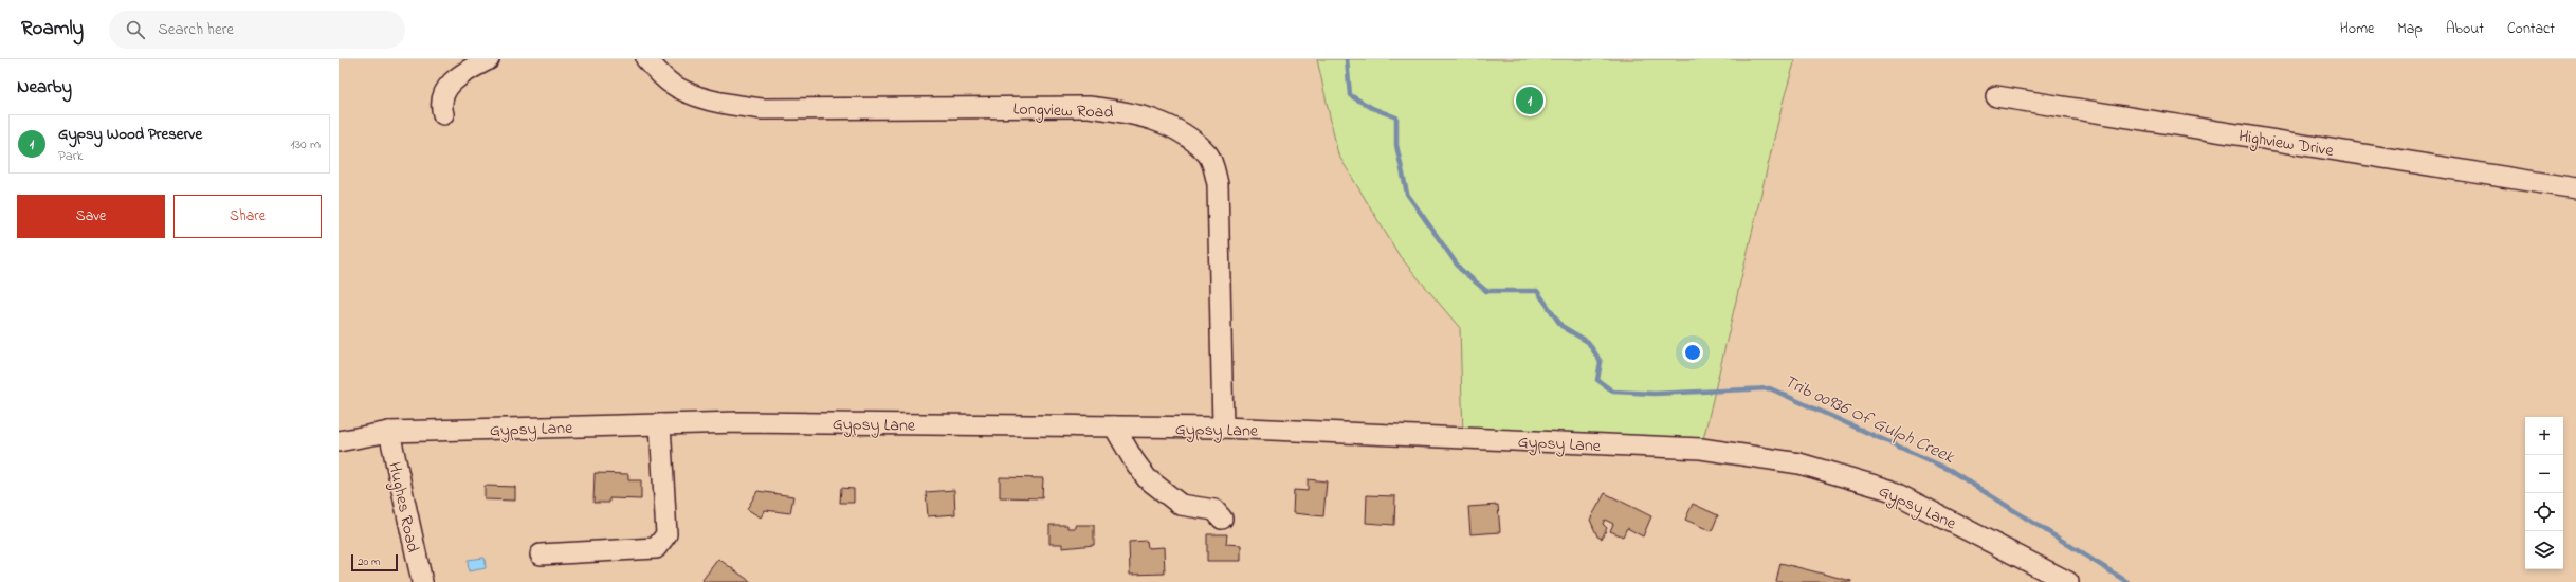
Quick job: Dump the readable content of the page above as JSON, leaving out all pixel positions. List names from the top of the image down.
{
  "streets": {
    "street": [
      "Longview Road",
      "Highview Drive",
      "Gypsy Lane",
      "Hughes Road"
    ]
  },
  "crossings": [
    ["Longview Road", "Gypsy Lane"],
    ["Gypsy Lane", "Hughes Road"]
  ],
  "water": ["Trib 00936 Of Gulph Creek"],
  "scale_bar": "20 m",
  "page": {
    "header": "Roamly",
    "search": "Search here",
    "nav": [
      "Home",
      "Map",
      "About",
      "Contact"
    ],
    "heading": "Nearby",
    "pins": "1",
    "list": [
      {
        "mark": "1",
        "name": "Gypsy Wood Preserve",
        "note": "Park",
        "value": "130 m"
      }
    ],
    "buttons": ["Save", "Share"],
    "map_buttons": ["+", "−"],
    "scale": "20 m"
  }
}
